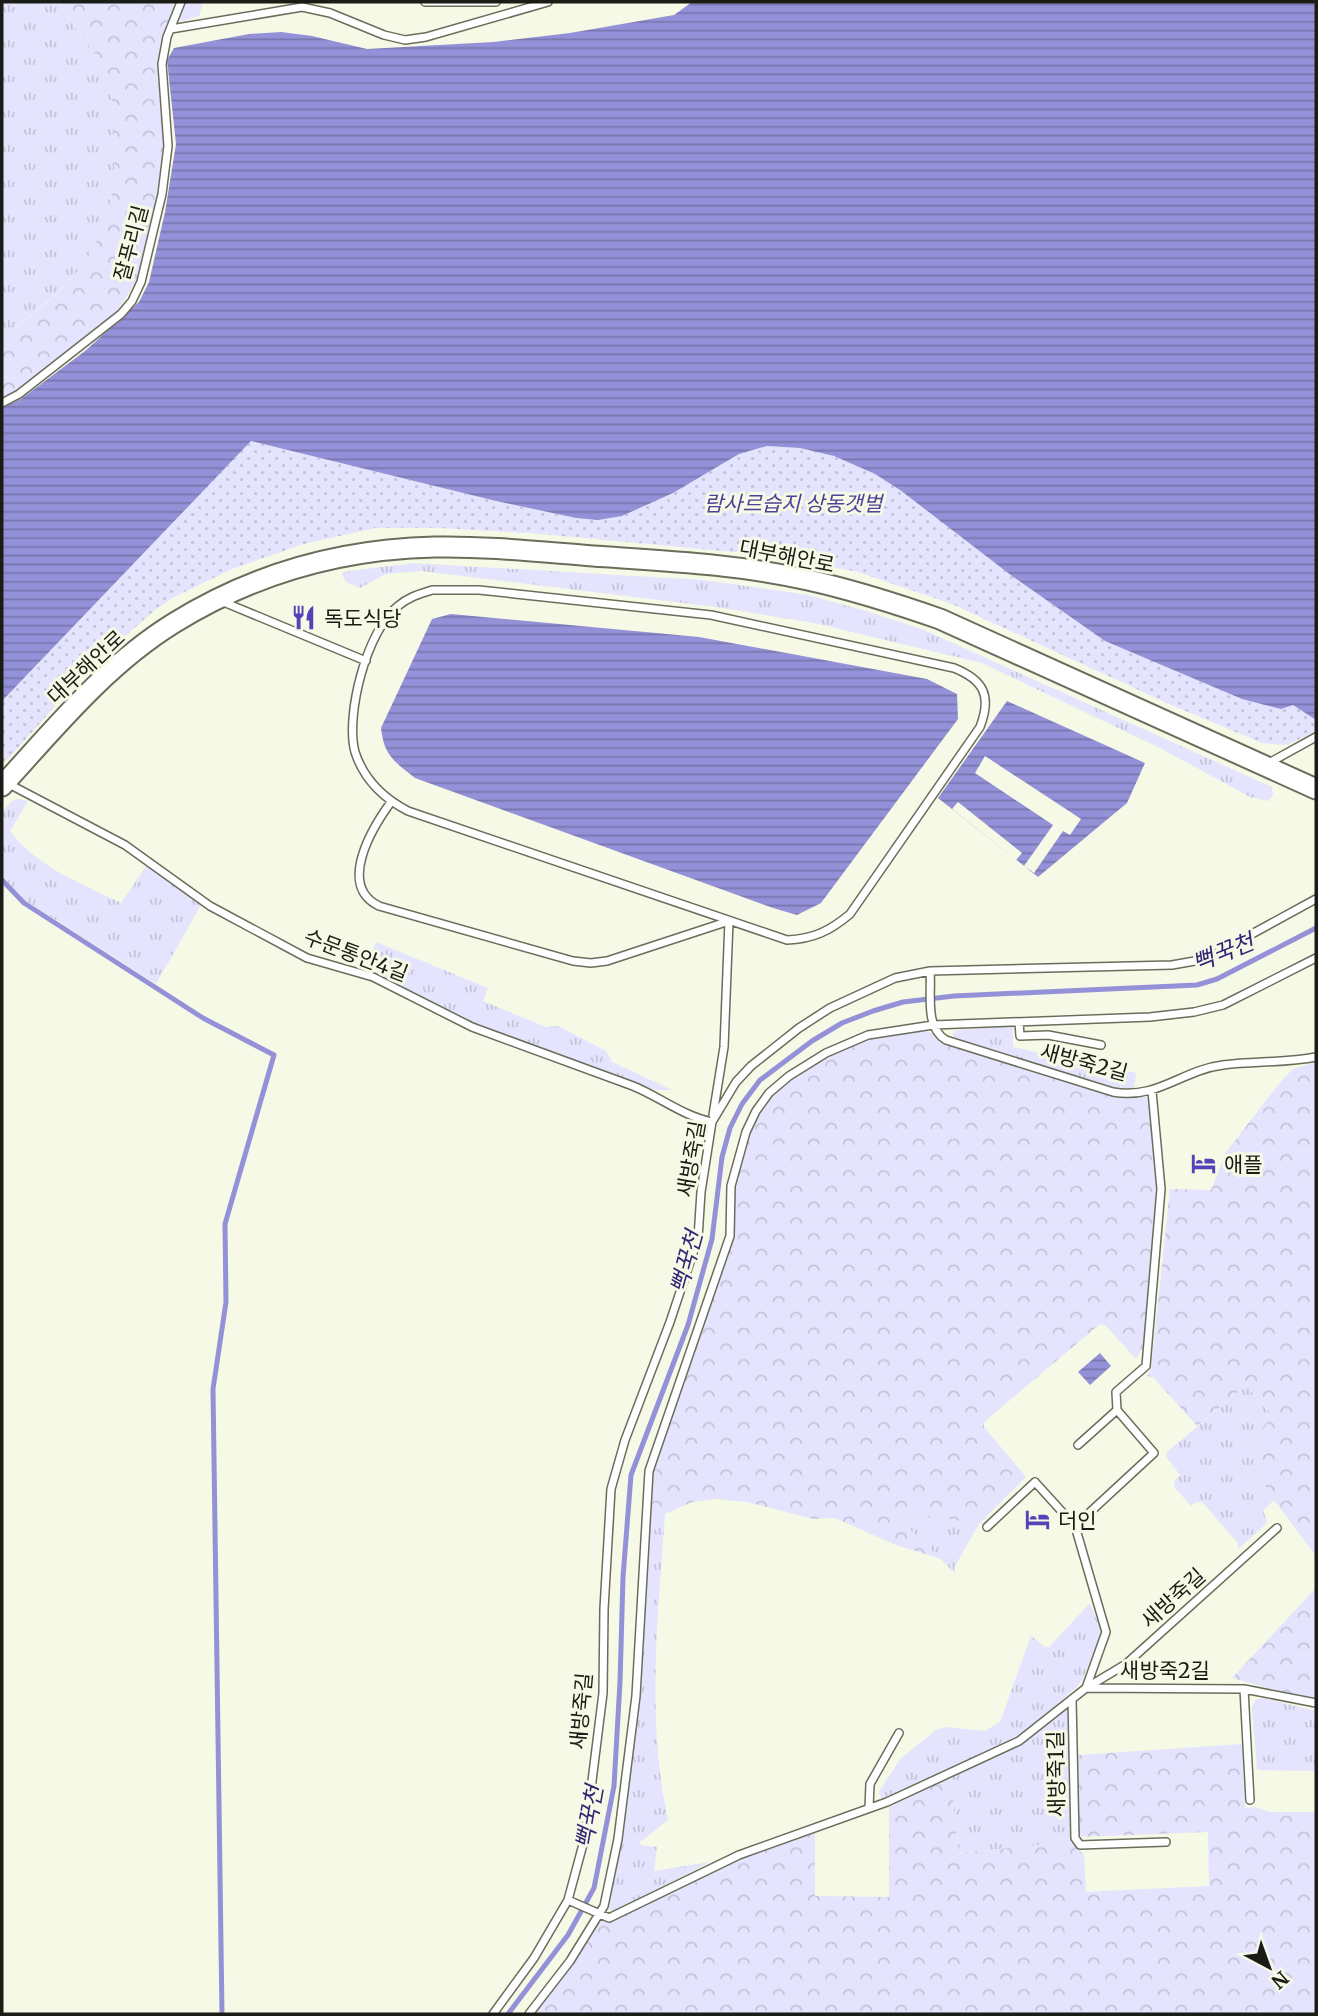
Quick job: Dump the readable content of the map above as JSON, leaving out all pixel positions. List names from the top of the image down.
{
  "streets": {
    "street": ["대부해안로"],
    "lane": [
      "잘푸리길",
      "수문통안4길",
      "새방죽2길",
      "새방죽길",
      "새방죽1길"
    ]
  },
  "crossings": [
    ["대부해안로", "수문통안4길"],
    ["수문통안4길", "새방죽길"],
    ["새방죽2길", "새방죽길"],
    ["새방죽길", "새방죽1길"]
  ],
  "water": ["뻑꾹천"],
  "parks": ["람사르습지 상동갯벌"],
  "places": {
    "restaurant": ["독도식당"],
    "hotel": ["애플", "더인"]
  },
  "north": "bottom right"
}
